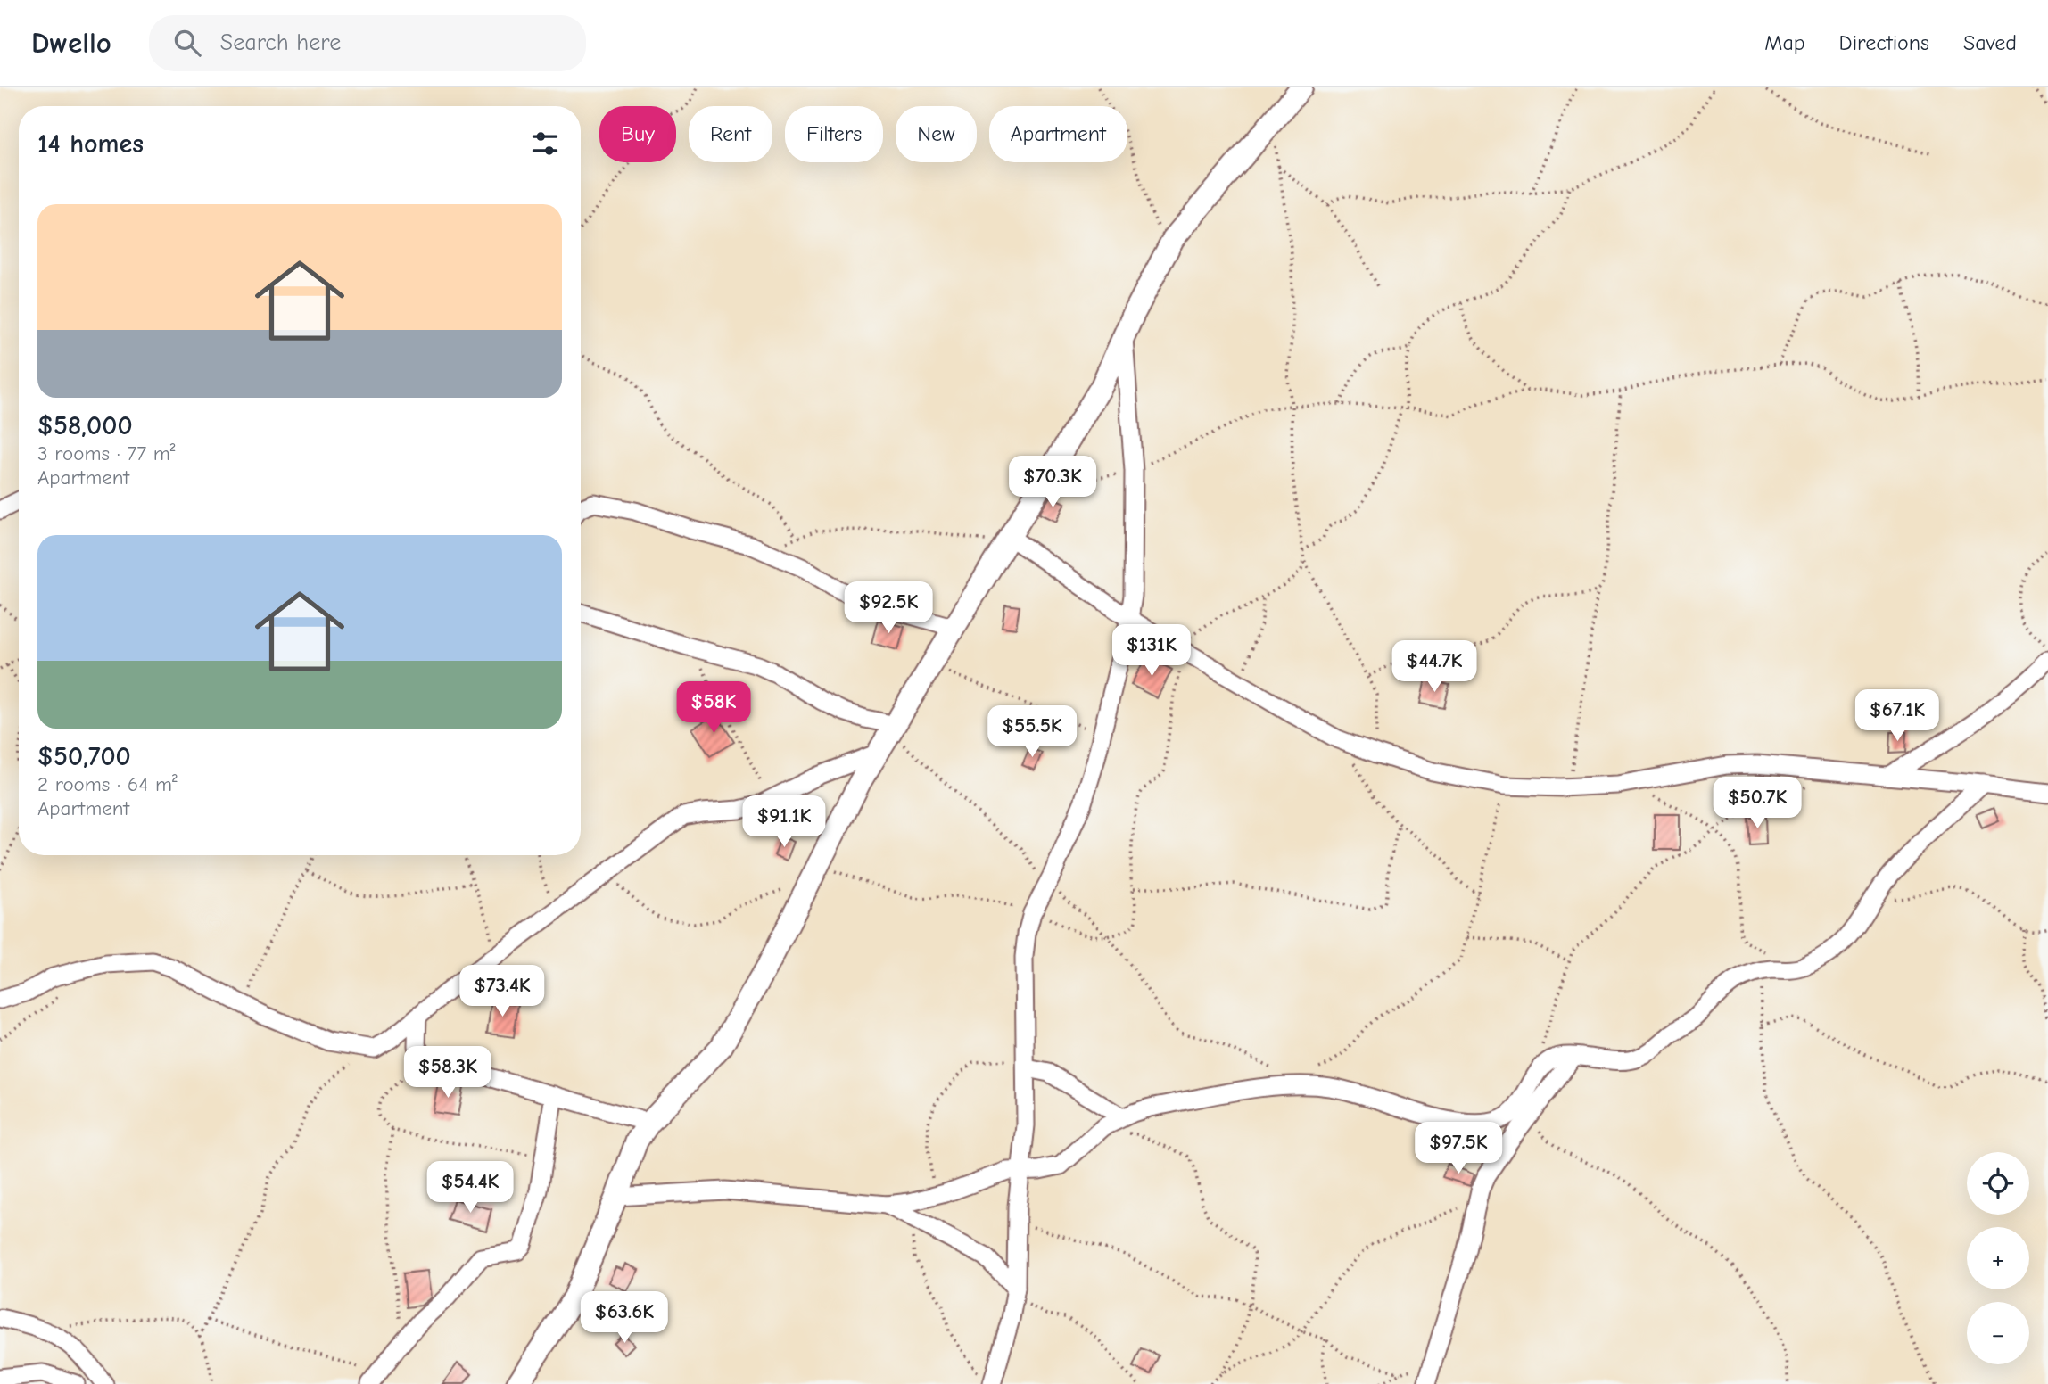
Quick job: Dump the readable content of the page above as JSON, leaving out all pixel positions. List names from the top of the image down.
{
  "page": {
    "header": "Dwello",
    "search": "Search here",
    "nav": ["Map", "Directions", "Saved"],
    "chip": [
      "Buy",
      "Rent",
      "Filters",
      "New",
      "Apartment"
    ],
    "heading": "14 homes",
    "list": [
      {
        "name": "$58,000",
        "note": "3 rooms · 77 m² · Apartment"
      },
      {
        "name": "$50,700",
        "note": "2 rooms · 64 m² · Apartment"
      }
    ],
    "price": [
      "$70.3K",
      "$92.5K",
      "$131K",
      "$44.7K",
      "$58K",
      "$67.1K",
      "$55.5K",
      "$50.7K",
      "$91.1K",
      "$73.4K",
      "$58.3K",
      "$97.5K",
      "$54.4K",
      "$63.6K"
    ],
    "map_buttons": ["+", "−"]
  }
}
